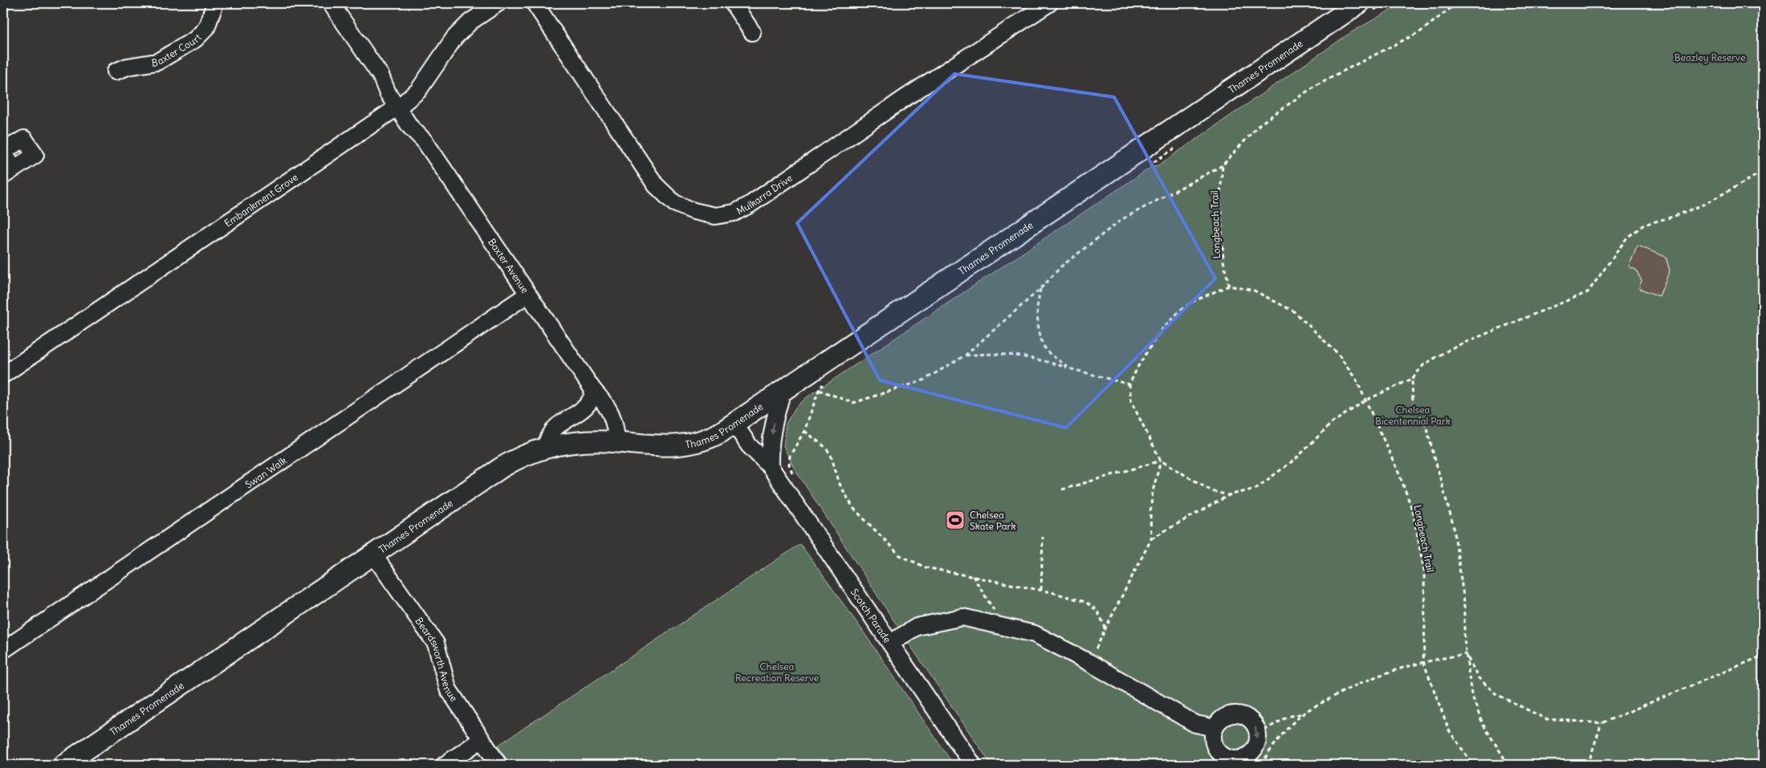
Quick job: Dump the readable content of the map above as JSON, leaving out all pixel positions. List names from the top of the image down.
{
  "streets": {
    "main road": ["Thames Promenade"],
    "street": [
      "Baxter Court",
      "Mulkarra Drive",
      "Embankment Grove",
      "Baxter Avenue",
      "Swan Walk",
      "Scotch Parade",
      "Beardsworth Avenue"
    ],
    "path": ["Longbeach Trail"]
  },
  "crossings": [
    ["Thames Promenade", "Baxter Avenue"],
    ["Thames Promenade", "Scotch Parade"],
    ["Thames Promenade", "Beardsworth Avenue"],
    ["Embankment Grove", "Baxter Avenue"],
    ["Baxter Avenue", "Swan Walk"]
  ],
  "parks": ["Beazley Reserve", "Chelsea Bicentennial Park", "Chelsea Recreation Reserve"],
  "places": {
    "sports": ["Chelsea Skate Park"]
  }
}
